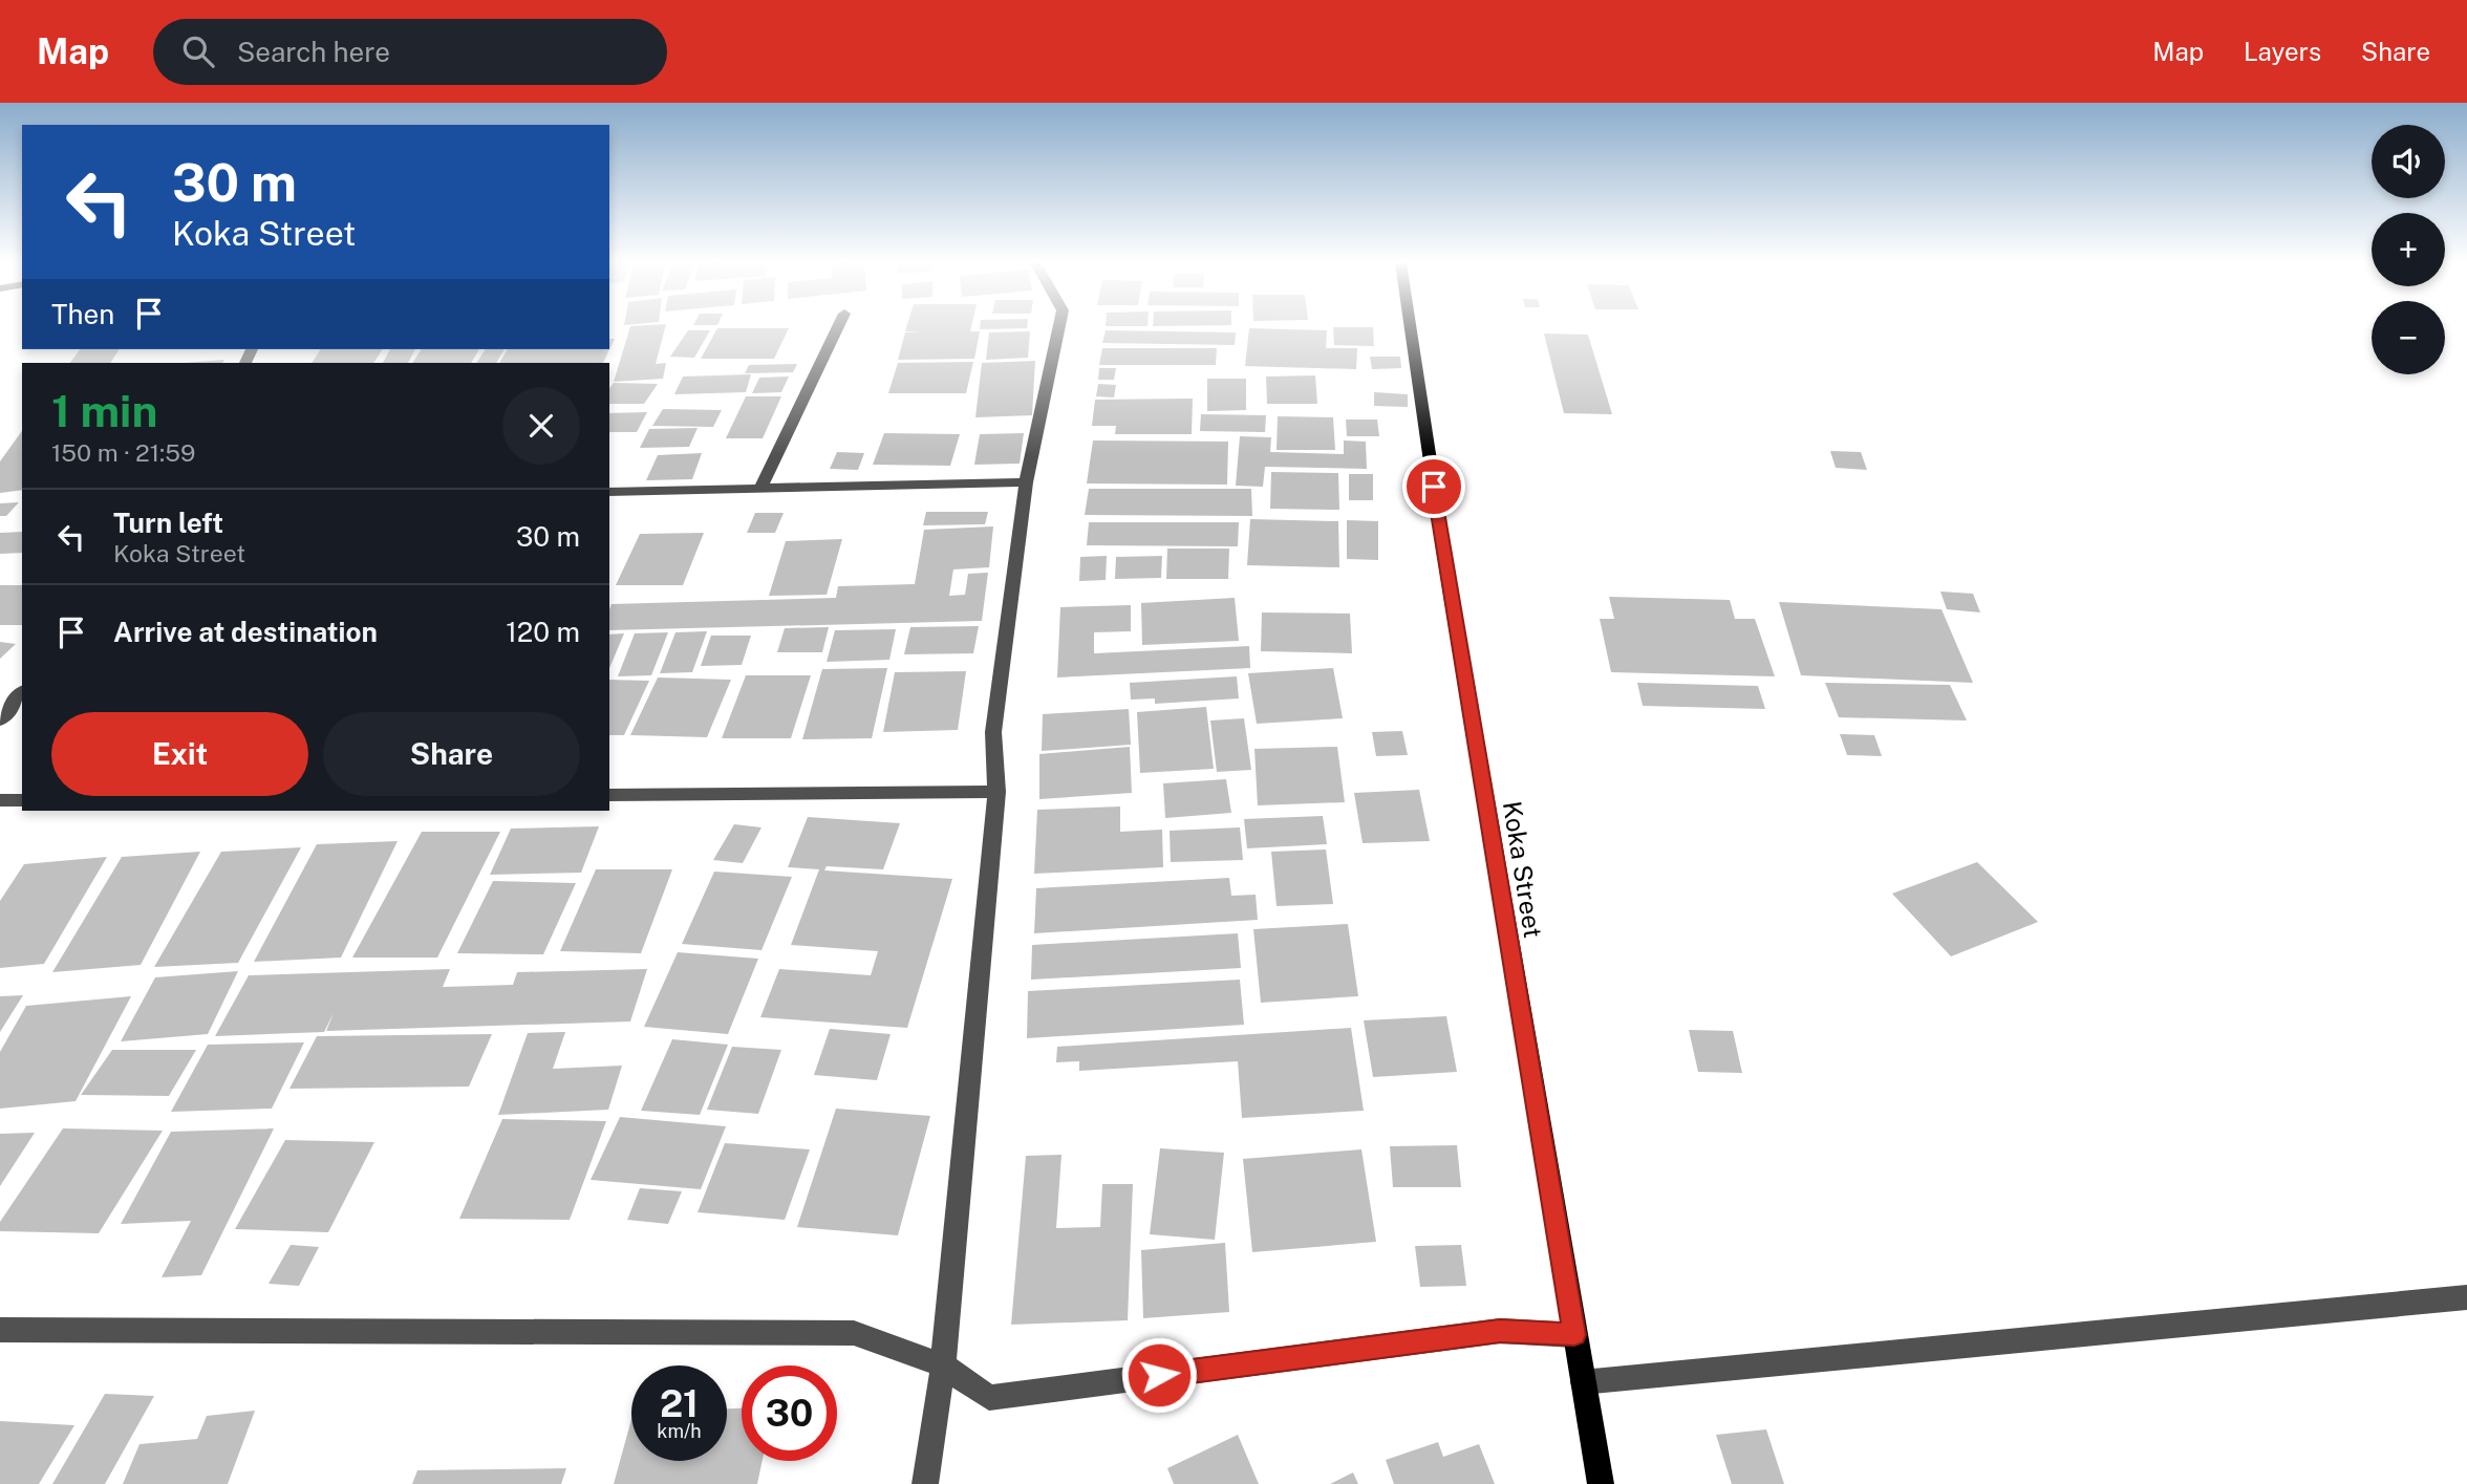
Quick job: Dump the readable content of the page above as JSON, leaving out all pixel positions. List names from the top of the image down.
{
  "streets": {
    "main road": ["Koka Street"]
  },
  "page": {
    "header": "Map",
    "search": "Search here",
    "nav": ["Map", "Layers", "Share"],
    "map_buttons": ["+", "−"],
    "turn": ["30 m", "Koka Street"],
    "then": "Then",
    "heading": ["1 min", "150 m · 21:59"],
    "list": [
      {
        "name": "Turn left",
        "note": "Koka Street",
        "value": "30 m"
      },
      {
        "name": "Arrive at destination",
        "value": "120 m"
      }
    ],
    "buttons": ["Exit", "Share"],
    "speed": "21 km/h",
    "limit": "30"
  }
}
